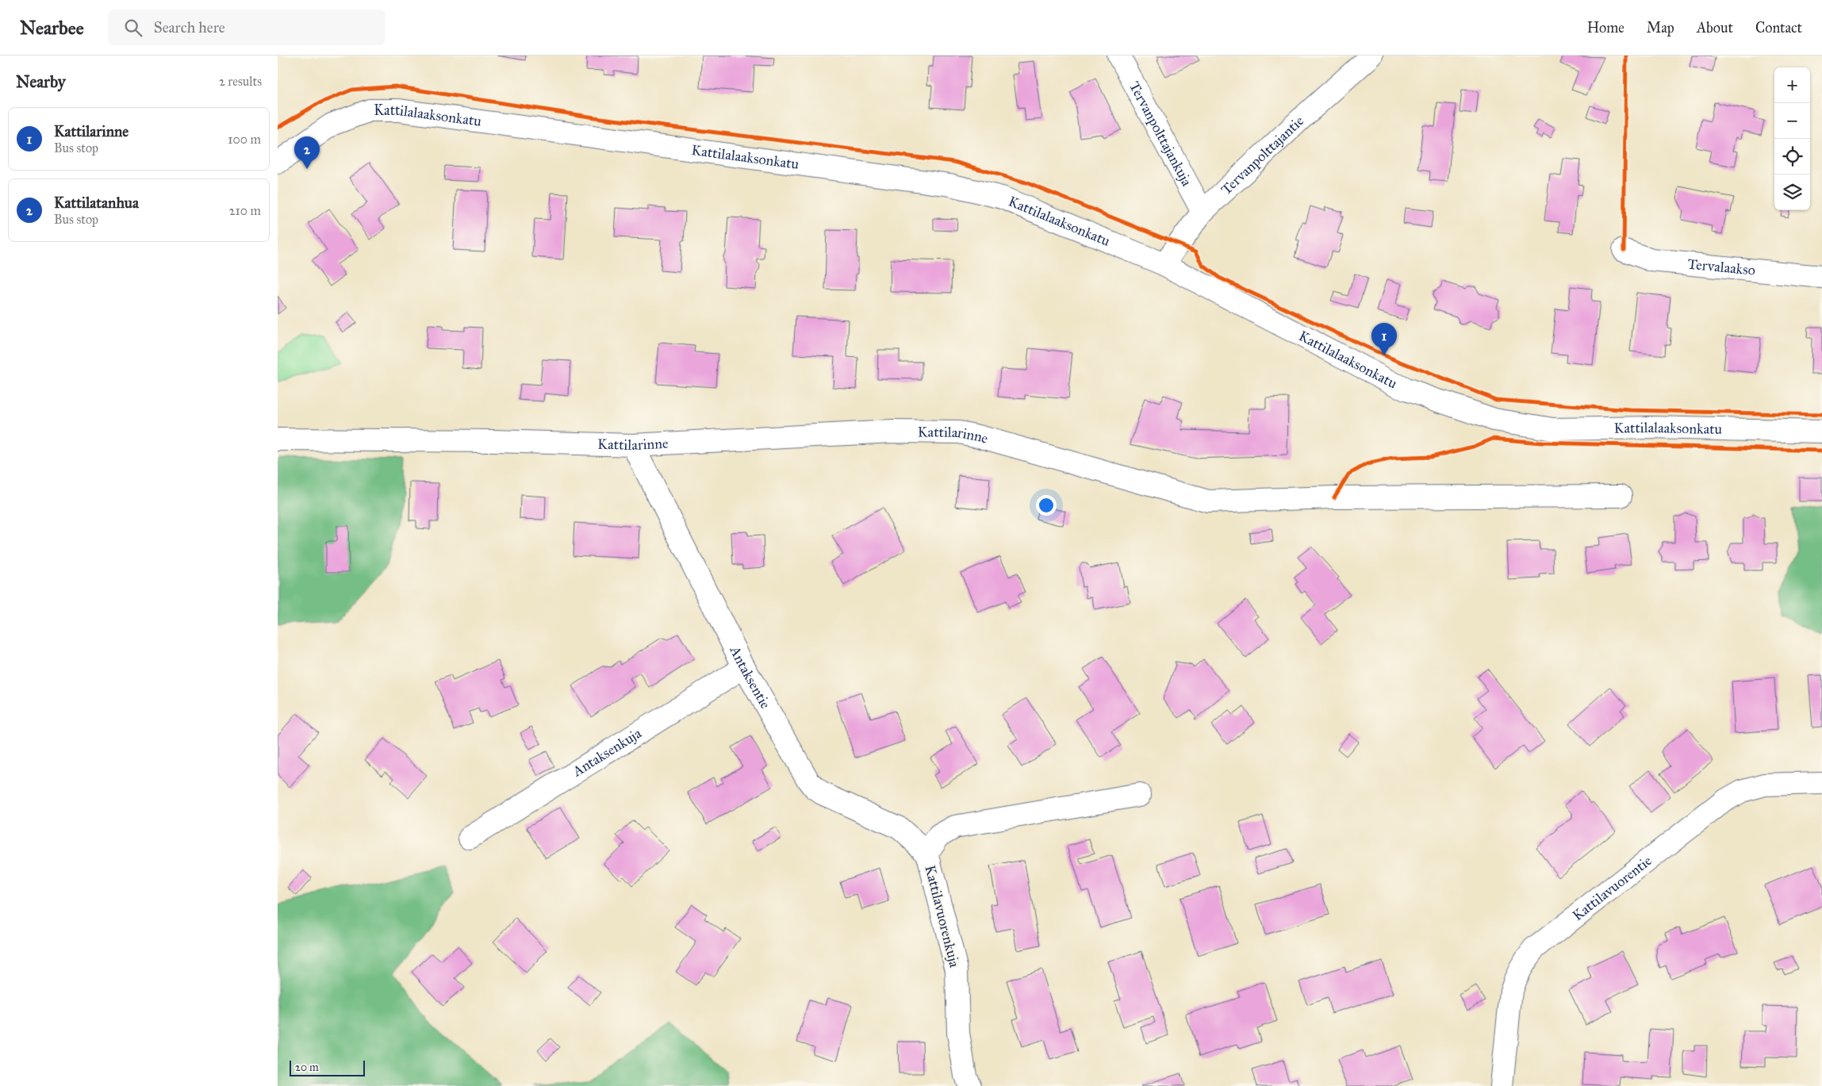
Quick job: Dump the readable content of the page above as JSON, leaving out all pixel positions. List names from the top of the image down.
{
  "streets": {
    "street": [
      "Kattilalaaksonkatu",
      "Tervanpolttajankuja",
      "Tervanpolttajantie",
      "Tervalaakso",
      "Kattilarinne",
      "Antaksentie",
      "Antaksenkuja",
      "Kattilavuorentie",
      "Kattilavuorenkuja"
    ]
  },
  "crossings": [
    ["Kattilalaaksonkatu", "Tervanpolttajantie"],
    ["Tervanpolttajankuja", "Tervanpolttajantie"],
    ["Kattilarinne", "Antaksentie"],
    ["Antaksentie", "Antaksenkuja"],
    ["Antaksentie", "Kattilavuorenkuja"]
  ],
  "scale_bar": "20 m",
  "page": {
    "header": "Nearbee",
    "search": "Search here",
    "nav": [
      "Home",
      "Map",
      "About",
      "Contact"
    ],
    "heading": ["Nearby", "2 results"],
    "map_buttons": ["+", "−"],
    "list": [
      {
        "mark": "1",
        "name": "Kattilarinne",
        "note": "Bus stop",
        "value": "100 m"
      },
      {
        "mark": "2",
        "name": "Kattilatanhua",
        "note": "Bus stop",
        "value": "210 m"
      }
    ],
    "pins": ["2", "1"],
    "scale": "20 m"
  }
}
